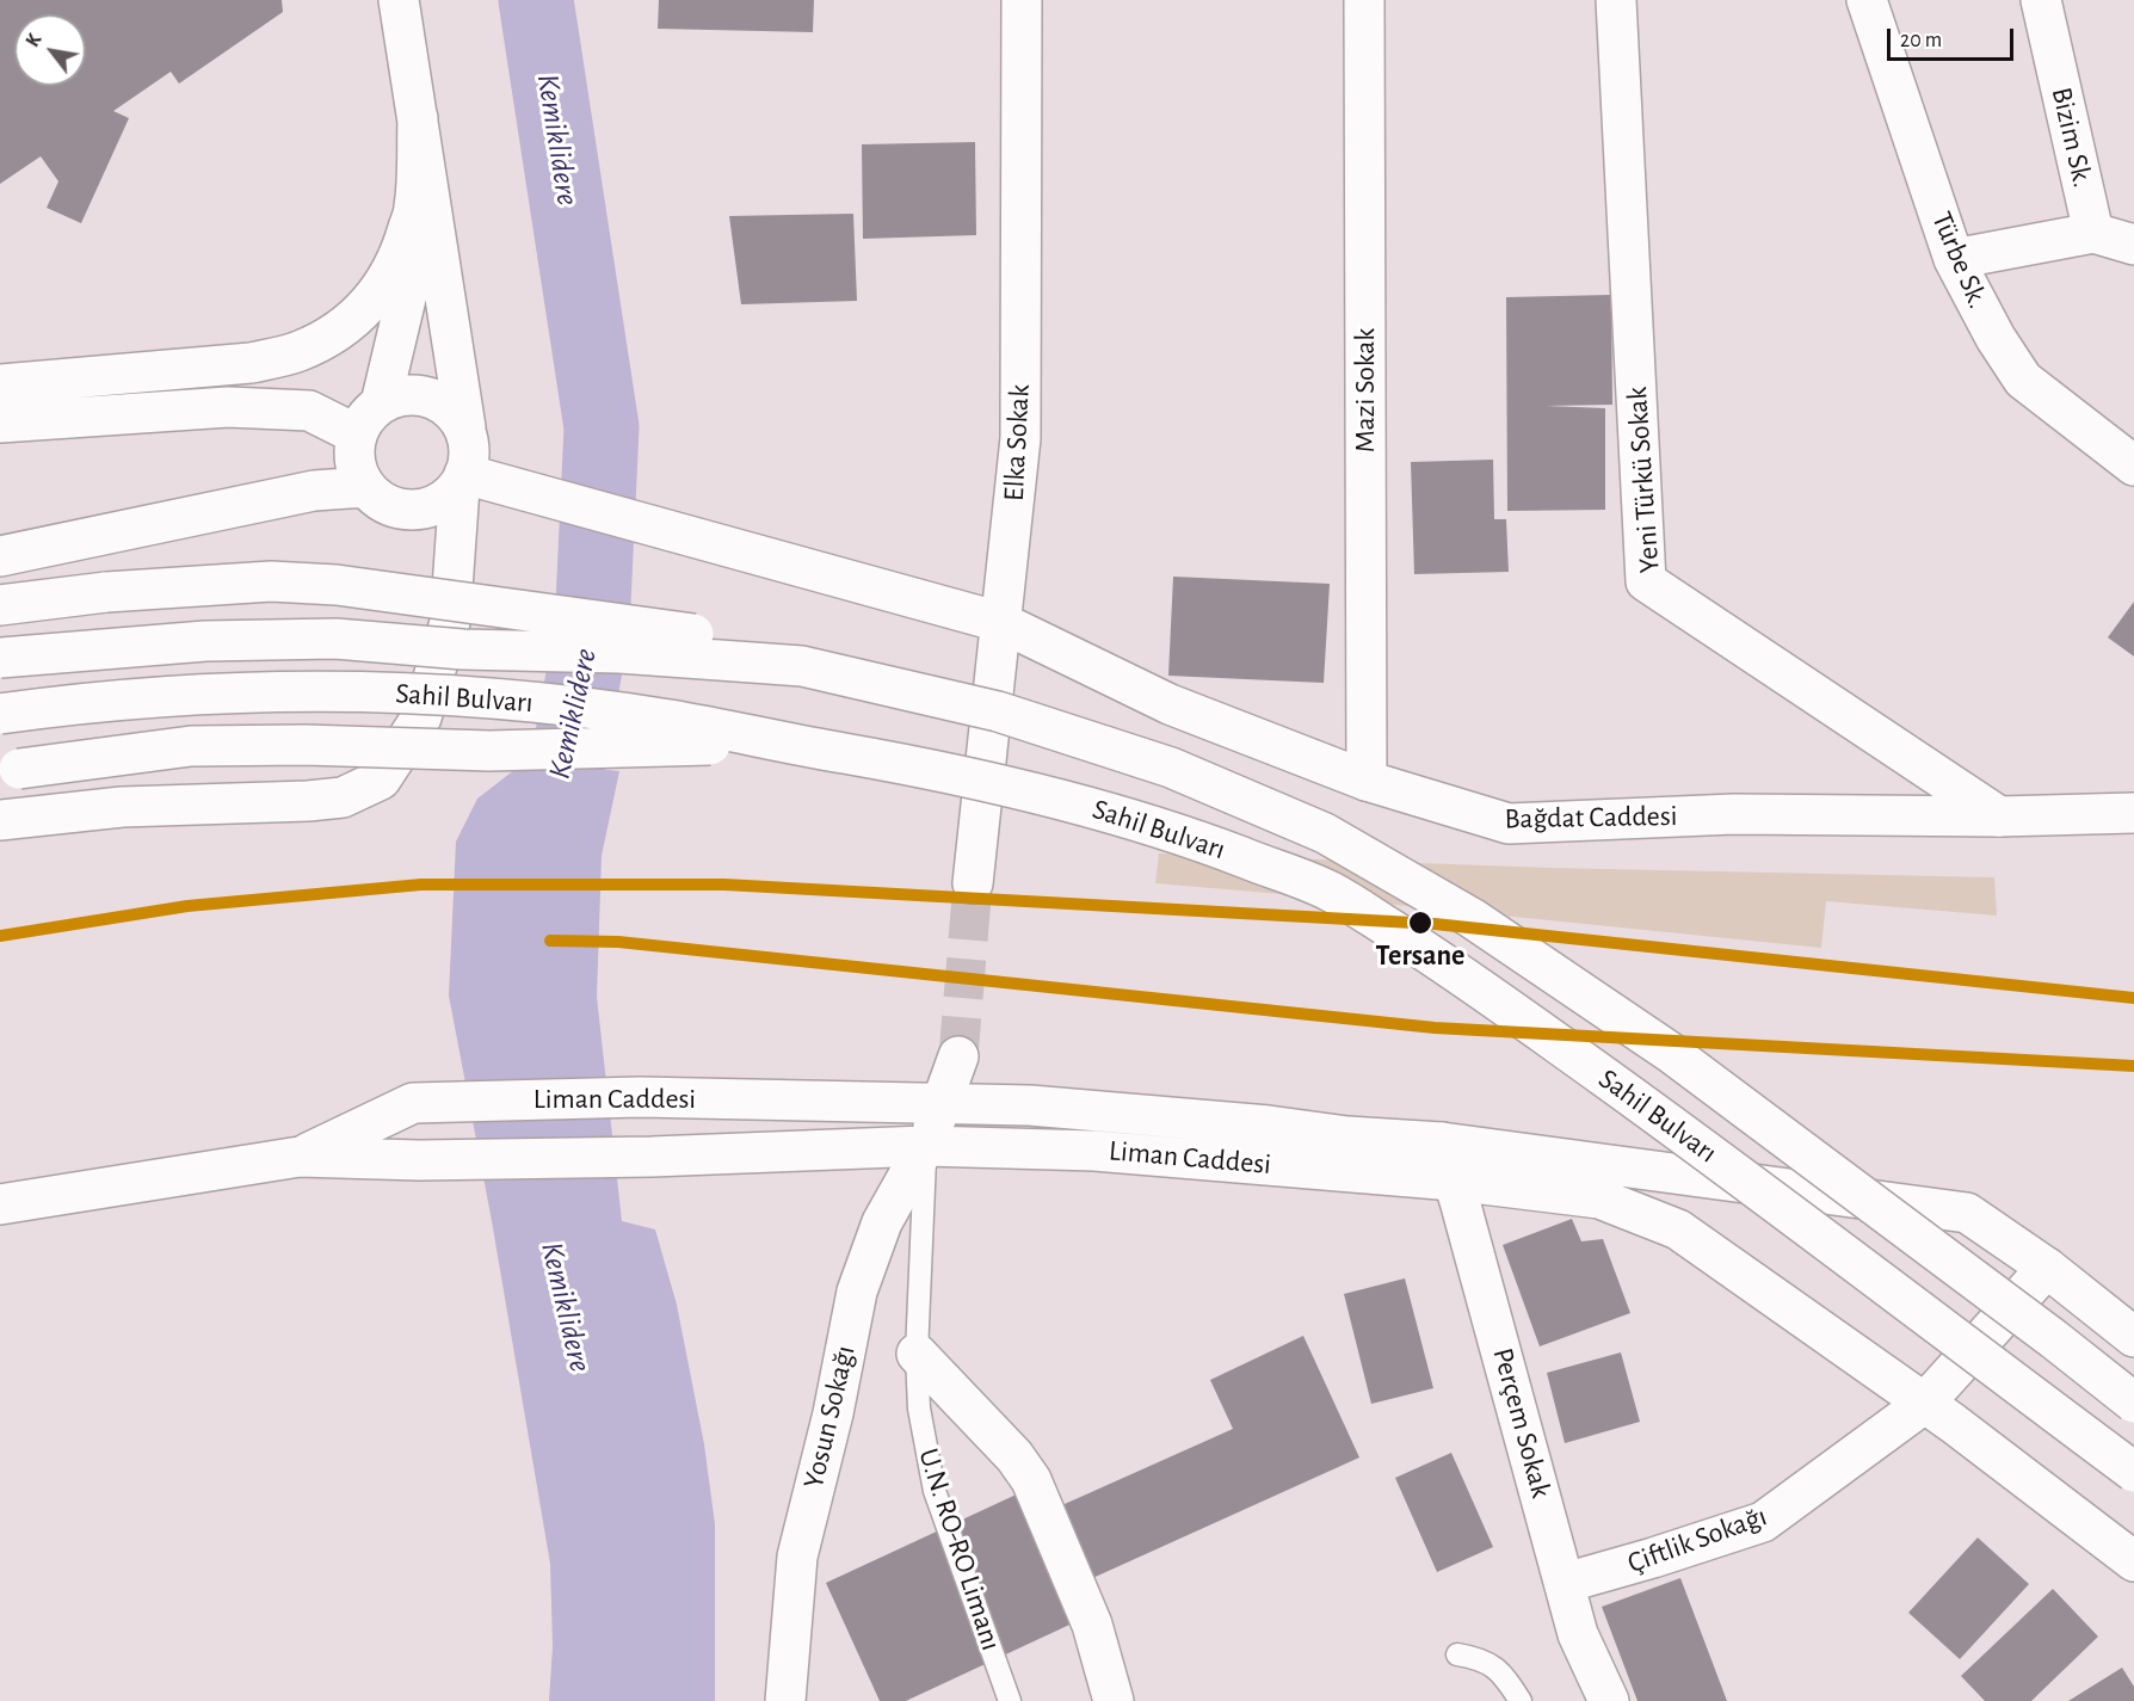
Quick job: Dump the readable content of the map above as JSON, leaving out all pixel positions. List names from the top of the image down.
{
  "streets": {
    "main road": [
      "Bizim Sk.",
      "Türbe Sk.",
      "Mazi Sokak",
      "Elka Sokak",
      "Yeni Türkü Sokak",
      "Sahil Bulvarı",
      "Bağdat Caddesi",
      "Liman Caddesi",
      "Yosun Sokağı",
      "Perçem Sokak",
      "Çiftlik Sokağı",
      "U.N. RO-RO Limanı"
    ]
  },
  "crossings": [
    ["Mazi Sokak", "Bağdat Caddesi"],
    ["Elka Sokak", "Bağdat Caddesi"],
    ["Yeni Türkü Sokak", "Bağdat Caddesi"],
    ["Liman Caddesi", "Yosun Sokağı"],
    ["Liman Caddesi", "Perçem Sokak"],
    ["Liman Caddesi", "Çiftlik Sokağı"],
    ["Liman Caddesi", "U.N. RO-RO Limanı"],
    ["Yosun Sokağı", "U.N. RO-RO Limanı"],
    ["Perçem Sokak", "Çiftlik Sokağı"]
  ],
  "water": ["Kemiklidere"],
  "places": ["Tersane"],
  "scale_bar": "20 m",
  "north": "top left"
}
